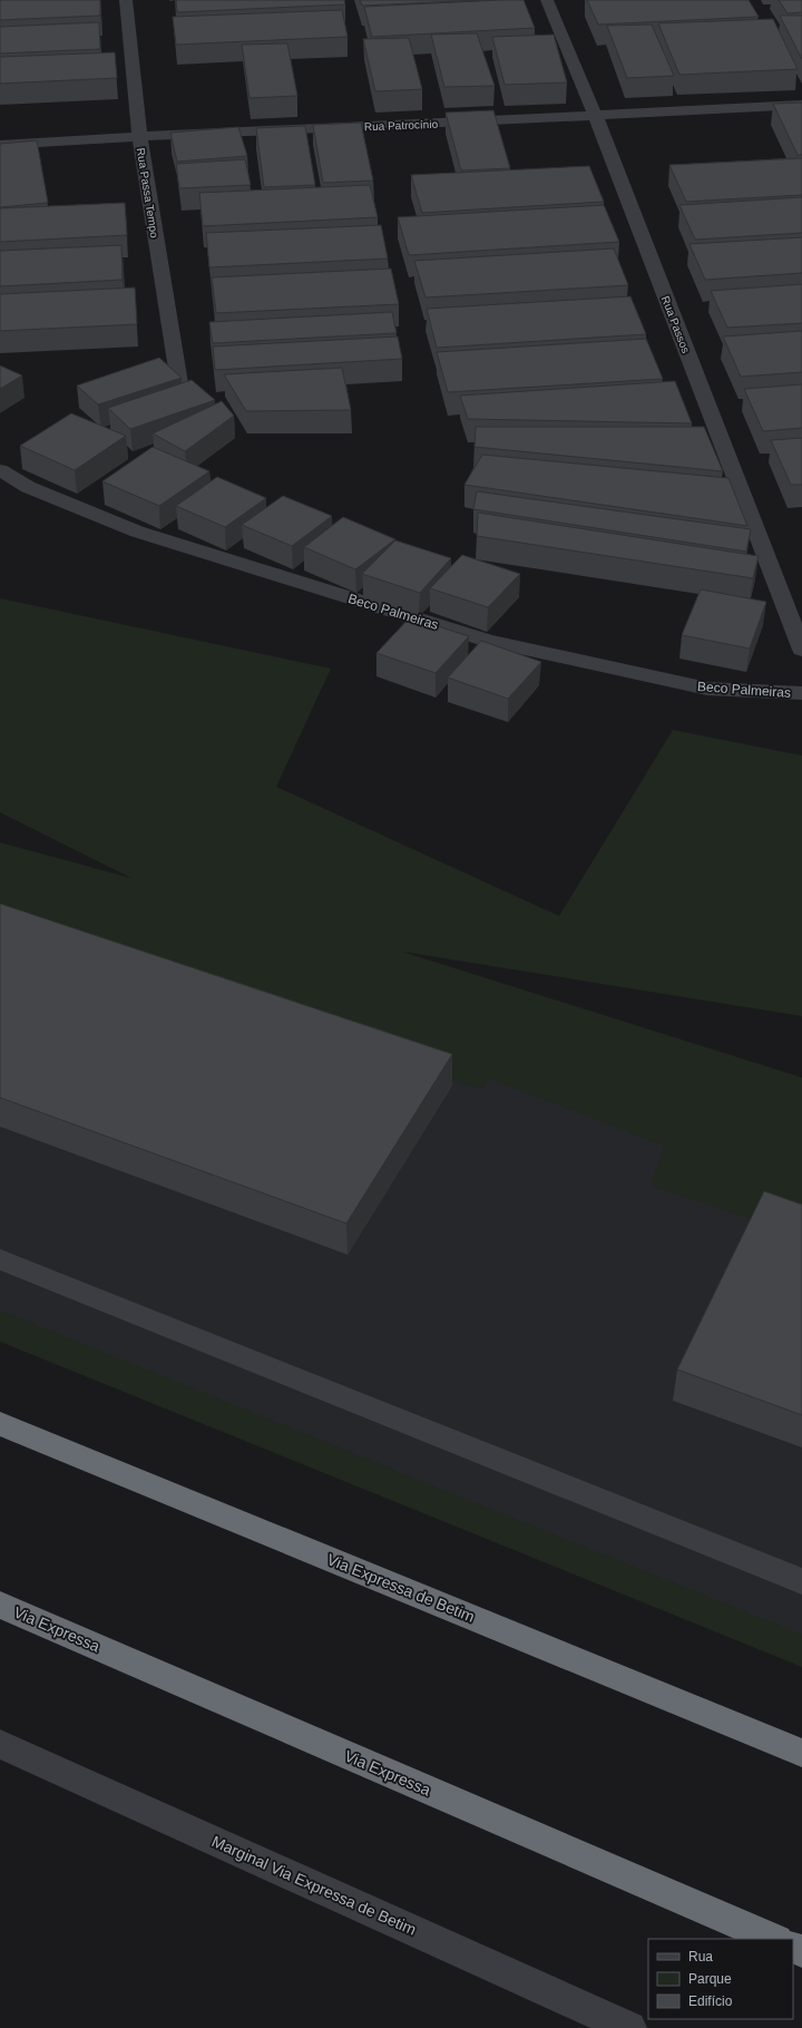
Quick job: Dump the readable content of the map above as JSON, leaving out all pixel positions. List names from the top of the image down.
{
  "streets": {
    "highway": ["Via Expressa de Betim", "Via Expressa"],
    "street": [
      "Rua Patrocínio",
      "Rua Passa Tempo",
      "Rua Passos",
      "Beco Palmeiras",
      "Marginal Via Expressa de Betim"
    ]
  },
  "crossings": [
    ["Rua Patrocínio", "Rua Passa Tempo"],
    ["Rua Patrocínio", "Rua Passos"]
  ],
  "legend": ["Rua", "Parque", "Edifício"]
}
